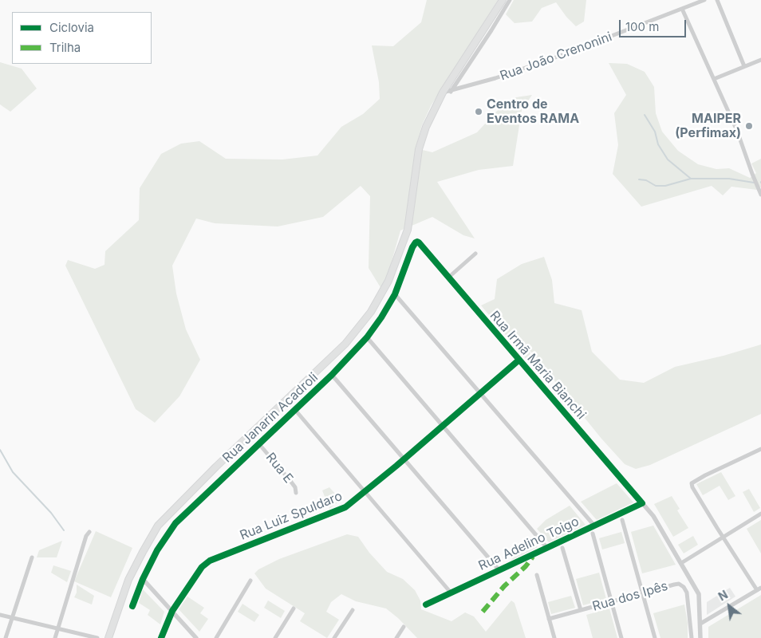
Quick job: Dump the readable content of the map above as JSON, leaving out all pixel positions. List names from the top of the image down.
{
  "streets": {
    "street": [
      "Rua João Crenonini",
      "Rua Irmã Maria Bianchi",
      "Rua Janarin Acadroli",
      "Rua E",
      "Rua Luiz Spuldaro",
      "Rua Adelino Toigo",
      "Rua dos Ipês"
    ]
  },
  "crossings": [
    ["Rua Irmã Maria Bianchi", "Rua Janarin Acadroli"],
    ["Rua Irmã Maria Bianchi", "Rua Luiz Spuldaro"],
    ["Rua Irmã Maria Bianchi", "Rua Adelino Toigo"],
    ["Rua Janarin Acadroli", "Rua E"]
  ],
  "places": ["Centro de Eventos RAMA", "MAIPER (Perfimax)"],
  "legend": ["Ciclovia", "Trilha"],
  "scale_bar": "100 m",
  "north": "top left"
}
